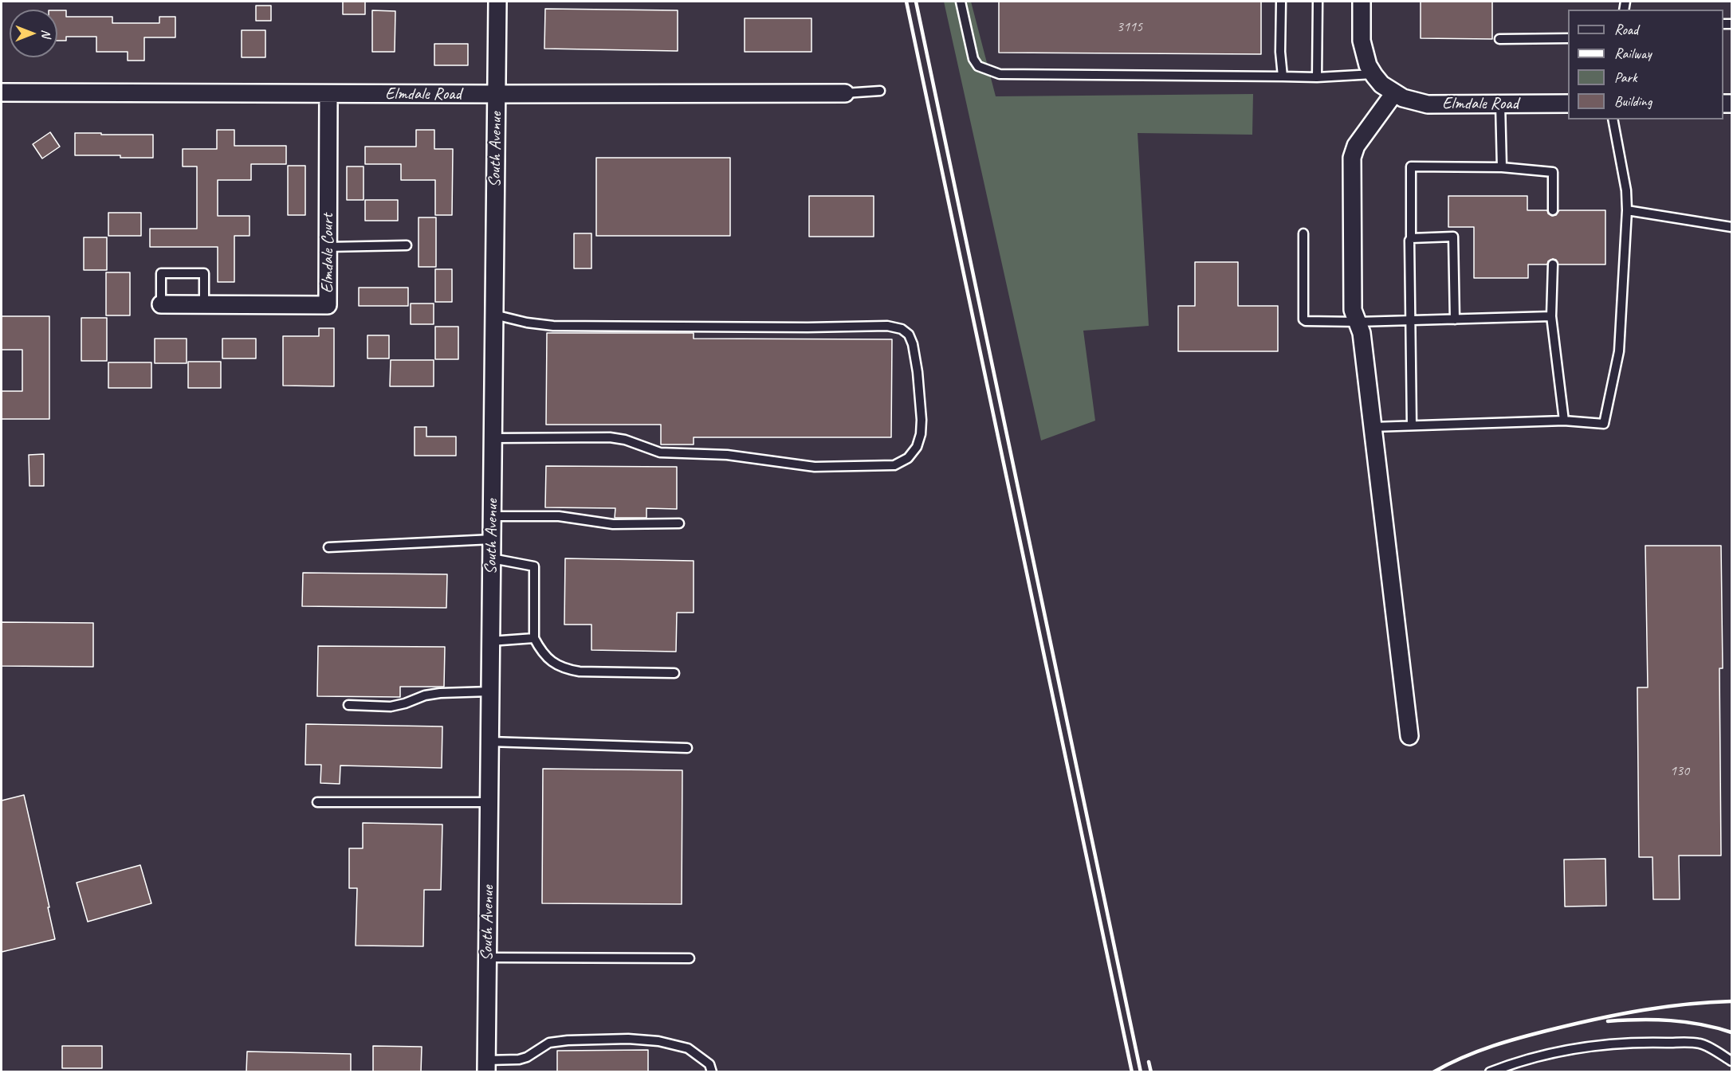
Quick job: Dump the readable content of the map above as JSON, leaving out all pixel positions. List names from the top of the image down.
{
  "streets": {
    "street": ["Elmdale Road", "South Avenue", "Elmdale Court"]
  },
  "crossings": [
    ["Elmdale Road", "South Avenue"],
    ["Elmdale Road", "Elmdale Court"]
  ],
  "house_numbers": ["3115", "130"],
  "legend": [
    "Road",
    "Railway",
    "Park",
    "Building"
  ],
  "north": "right"
}
